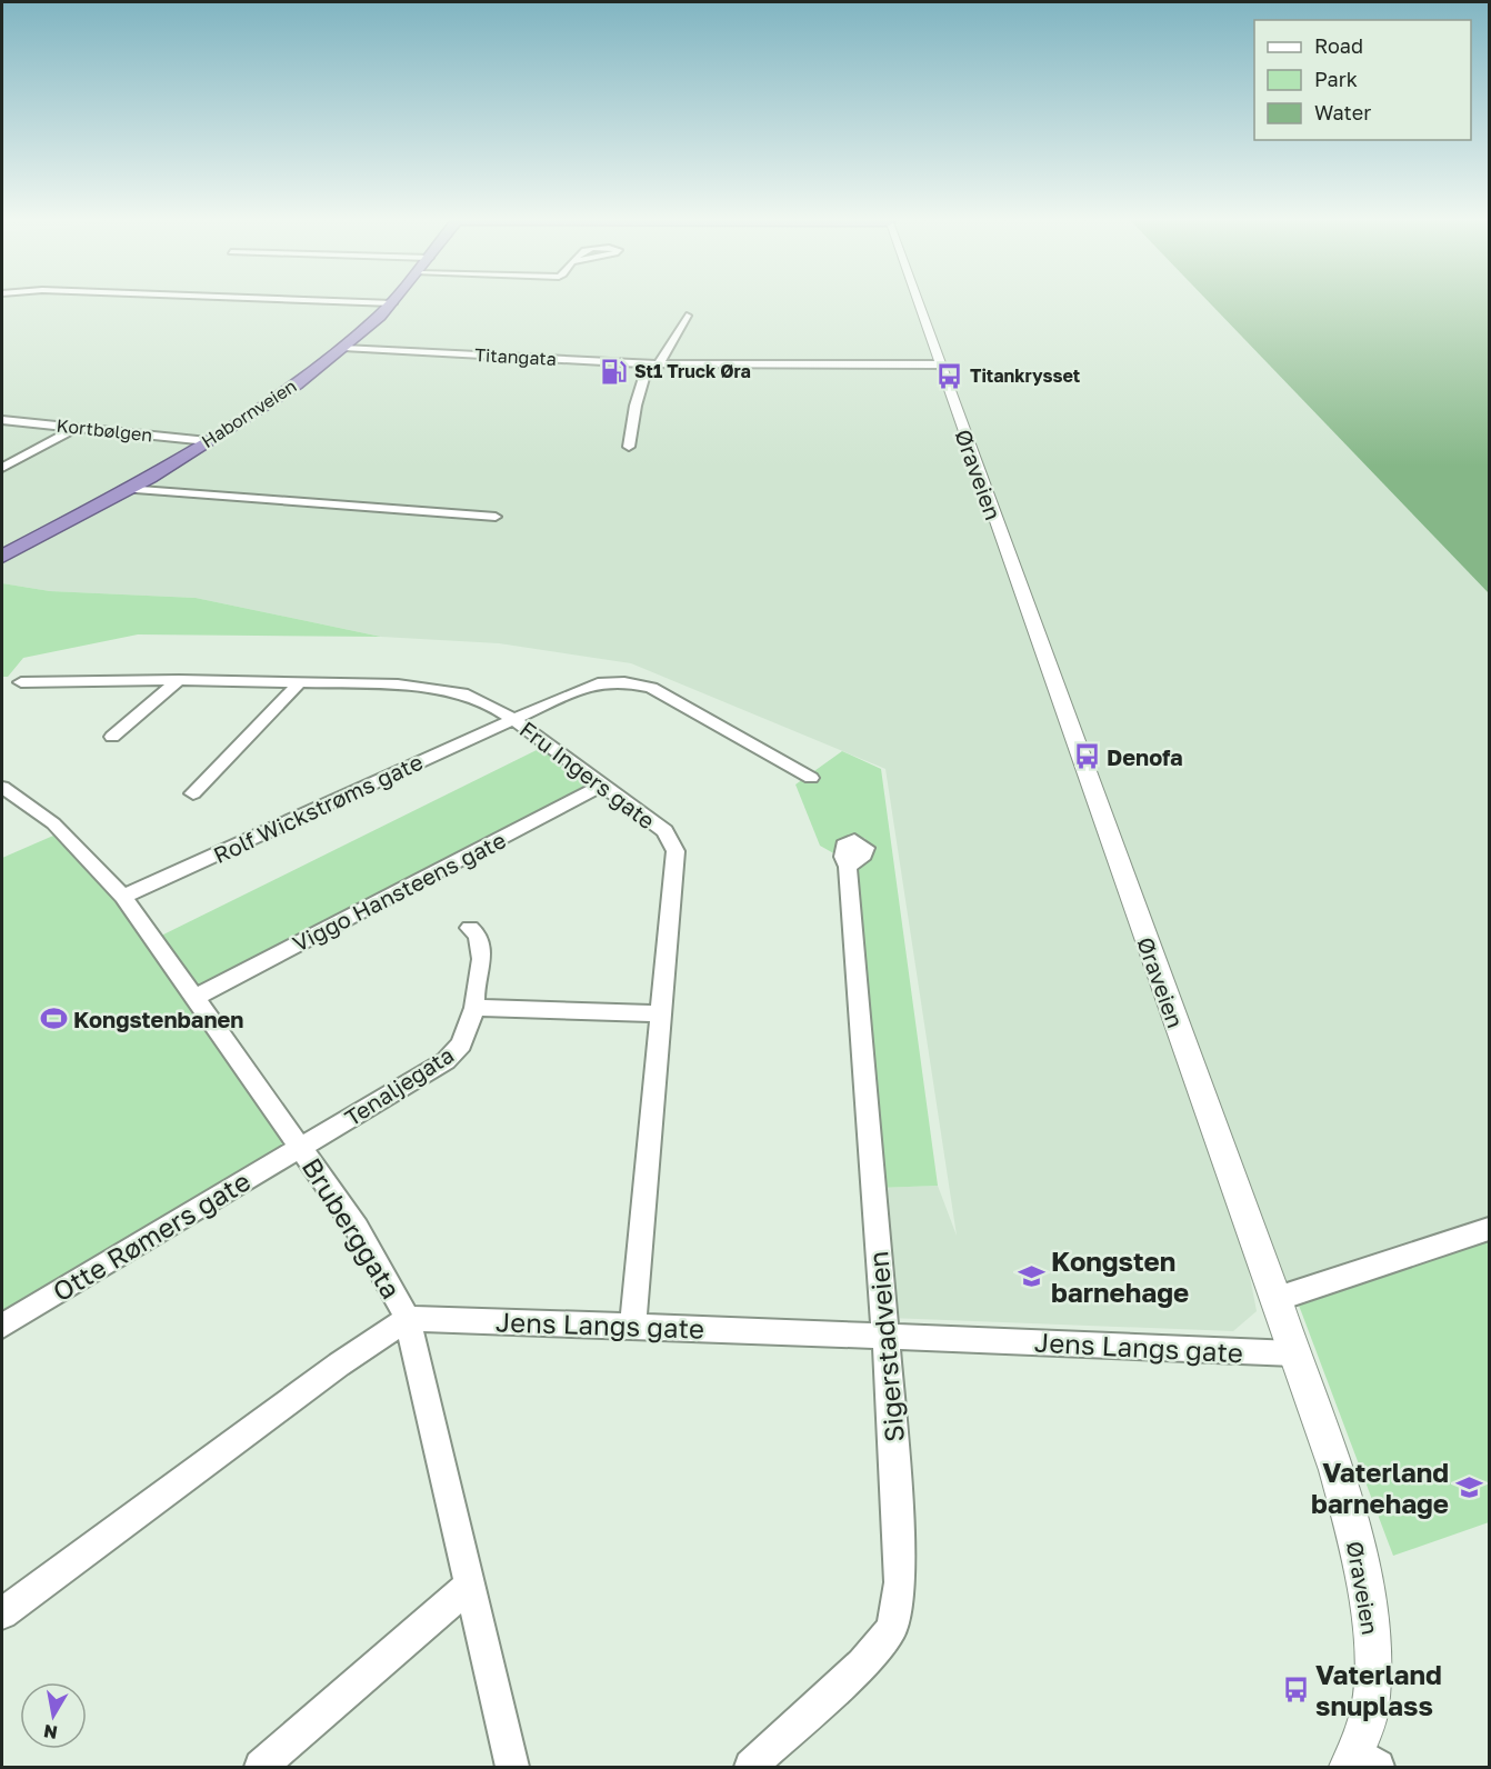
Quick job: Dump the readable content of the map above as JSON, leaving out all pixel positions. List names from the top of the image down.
{
  "streets": {
    "highway": ["Habornveien"],
    "street": [
      "Titangata",
      "Kortbølgen",
      "Øraveien",
      "Fru Ingers gate",
      "Rolf Wickstrøms gate",
      "Viggo Hansteens gate",
      "Tenaljegata",
      "Bruberggata",
      "Otte Rømers gate",
      "Jens Langs gate",
      "Sigerstadveien"
    ]
  },
  "crossings": [
    ["Titangata", "Habornveien"],
    ["Titangata", "Øraveien"],
    ["Habornveien", "Kortbølgen"],
    ["Øraveien", "Jens Langs gate"],
    ["Fru Ingers gate", "Rolf Wickstrøms gate"],
    ["Fru Ingers gate", "Viggo Hansteens gate"],
    ["Fru Ingers gate", "Jens Langs gate"],
    ["Rolf Wickstrøms gate", "Bruberggata"],
    ["Viggo Hansteens gate", "Bruberggata"],
    ["Tenaljegata", "Bruberggata"],
    ["Tenaljegata", "Otte Rømers gate"],
    ["Bruberggata", "Otte Rømers gate"],
    ["Bruberggata", "Jens Langs gate"],
    ["Jens Langs gate", "Sigerstadveien"]
  ],
  "places": {
    "fuel station": ["St1 Truck Øra"],
    "bus stop": ["Titankrysset", "Denofa", "Vaterland snuplass"],
    "sports": ["Kongstenbanen"],
    "school or university": ["Kongsten barnehage", "Vaterland barnehage"]
  },
  "legend": ["Road", "Park", "Water"],
  "north": "bottom"
}
